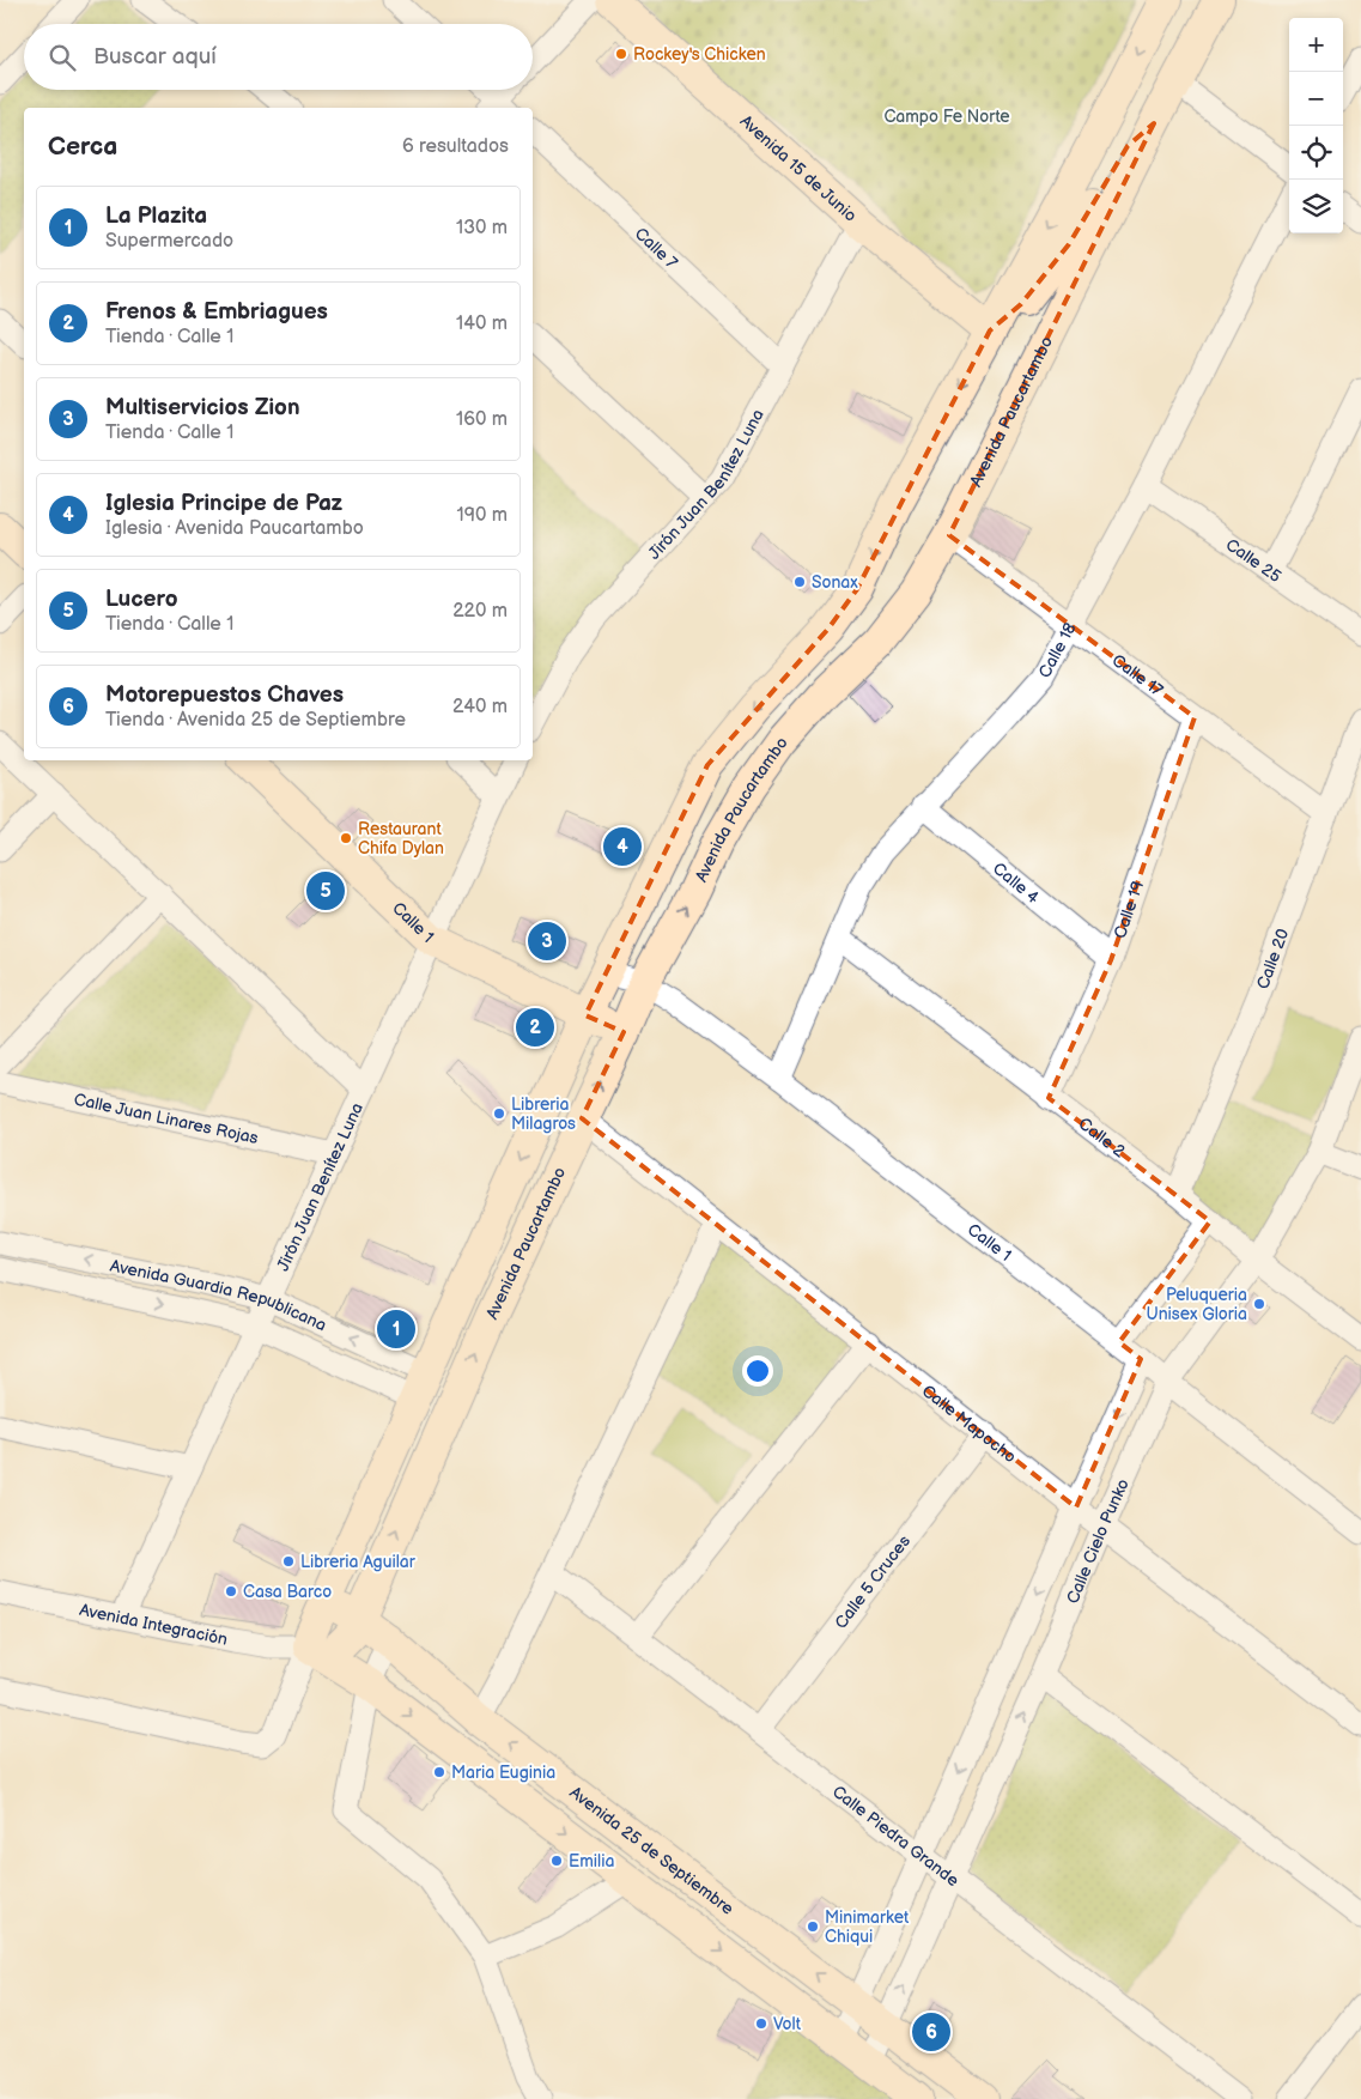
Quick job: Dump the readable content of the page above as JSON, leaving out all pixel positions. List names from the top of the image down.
{
  "streets": {
    "main road": [
      "Avenida 15 de Junio",
      "Avenida Paucartambo",
      "Calle 1",
      "Avenida 25 de Septiembre"
    ],
    "street": [
      "Calle 7",
      "Jirón Juan Benítez Luna",
      "Calle 25",
      "Calle 18",
      "Calle 17",
      "Calle 4",
      "Calle 19",
      "Calle 20",
      "Calle Juan Linares Rojas",
      "Calle 2",
      "Avenida Guardia Republicana",
      "Calle Mapocho",
      "Calle Cielo Punko",
      "Calle 5 Cruces",
      "Avenida Integración",
      "Calle Piedra Grande"
    ]
  },
  "crossings": [
    ["Avenida 15 de Junio", "Jirón Juan Benítez Luna"],
    ["Calle 7", "Jirón Juan Benítez Luna"],
    ["Avenida Paucartambo", "Calle 17"],
    ["Avenida Paucartambo", "Calle 1"],
    ["Avenida Paucartambo", "Calle Mapocho"],
    ["Avenida Paucartambo", "Avenida Integración"],
    ["Avenida Paucartambo", "Avenida 25 de Septiembre"],
    ["Jirón Juan Benítez Luna", "Calle 1"],
    ["Jirón Juan Benítez Luna", "Calle Juan Linares Rojas"],
    ["Jirón Juan Benítez Luna", "Avenida Guardia Republicana"],
    ["Jirón Juan Benítez Luna", "Avenida Integración"],
    ["Calle 25", "Calle 18"],
    ["Calle 18", "Calle 17"],
    ["Calle 18", "Calle 4"],
    ["Calle 18", "Calle 1"],
    ["Calle 18", "Calle 2"],
    ["Calle 17", "Calle 19"],
    ["Calle 17", "Calle 20"],
    ["Calle 4", "Calle 19"],
    ["Calle 19", "Calle 2"],
    ["Calle 1", "Calle Cielo Punko"],
    ["Calle 20", "Calle 2"],
    ["Calle 2", "Calle Cielo Punko"],
    ["Calle Mapocho", "Calle Cielo Punko"],
    ["Calle Mapocho", "Calle 5 Cruces"],
    ["Calle Cielo Punko", "Calle Piedra Grande"],
    ["Calle Cielo Punko", "Avenida 25 de Septiembre"],
    ["Calle 5 Cruces", "Calle Piedra Grande"]
  ],
  "parks": ["Campo Fe Norte"],
  "places": [
    "Rockey's Chicken",
    "Sonax",
    "Restaurant Chifa Dylan",
    "Libreria Milagros",
    "Peluqueria Unisex Gloria",
    "Libreria Aguilar",
    "Casa Barco",
    "Maria Euginia",
    "Emilia",
    "Minimarket Chiqui",
    "Volt"
  ],
  "page": {
    "map_buttons": ["+", "−"],
    "search": "Buscar aquí",
    "heading": ["Cerca", "6 resultados"],
    "list": [
      {
        "mark": "1",
        "name": "La Plazita",
        "note": "Supermercado",
        "value": "130 m"
      },
      {
        "mark": "2",
        "name": "Frenos & Embriagues",
        "note": "Tienda · Calle 1",
        "value": "140 m"
      },
      {
        "mark": "3",
        "name": "Multiservicios Zion",
        "note": "Tienda · Calle 1",
        "value": "160 m"
      },
      {
        "mark": "4",
        "name": "Iglesia Principe de Paz",
        "note": "Iglesia · Avenida Paucartambo",
        "value": "190 m"
      },
      {
        "mark": "5",
        "name": "Lucero",
        "note": "Tienda · Calle 1",
        "value": "220 m"
      },
      {
        "mark": "6",
        "name": "Motorepuestos Chaves",
        "note": "Tienda · Avenida 25 de Septiembre",
        "value": "240 m"
      }
    ],
    "pins": [
      "4",
      "5",
      "3",
      "2",
      "1",
      "6"
    ]
  }
}
